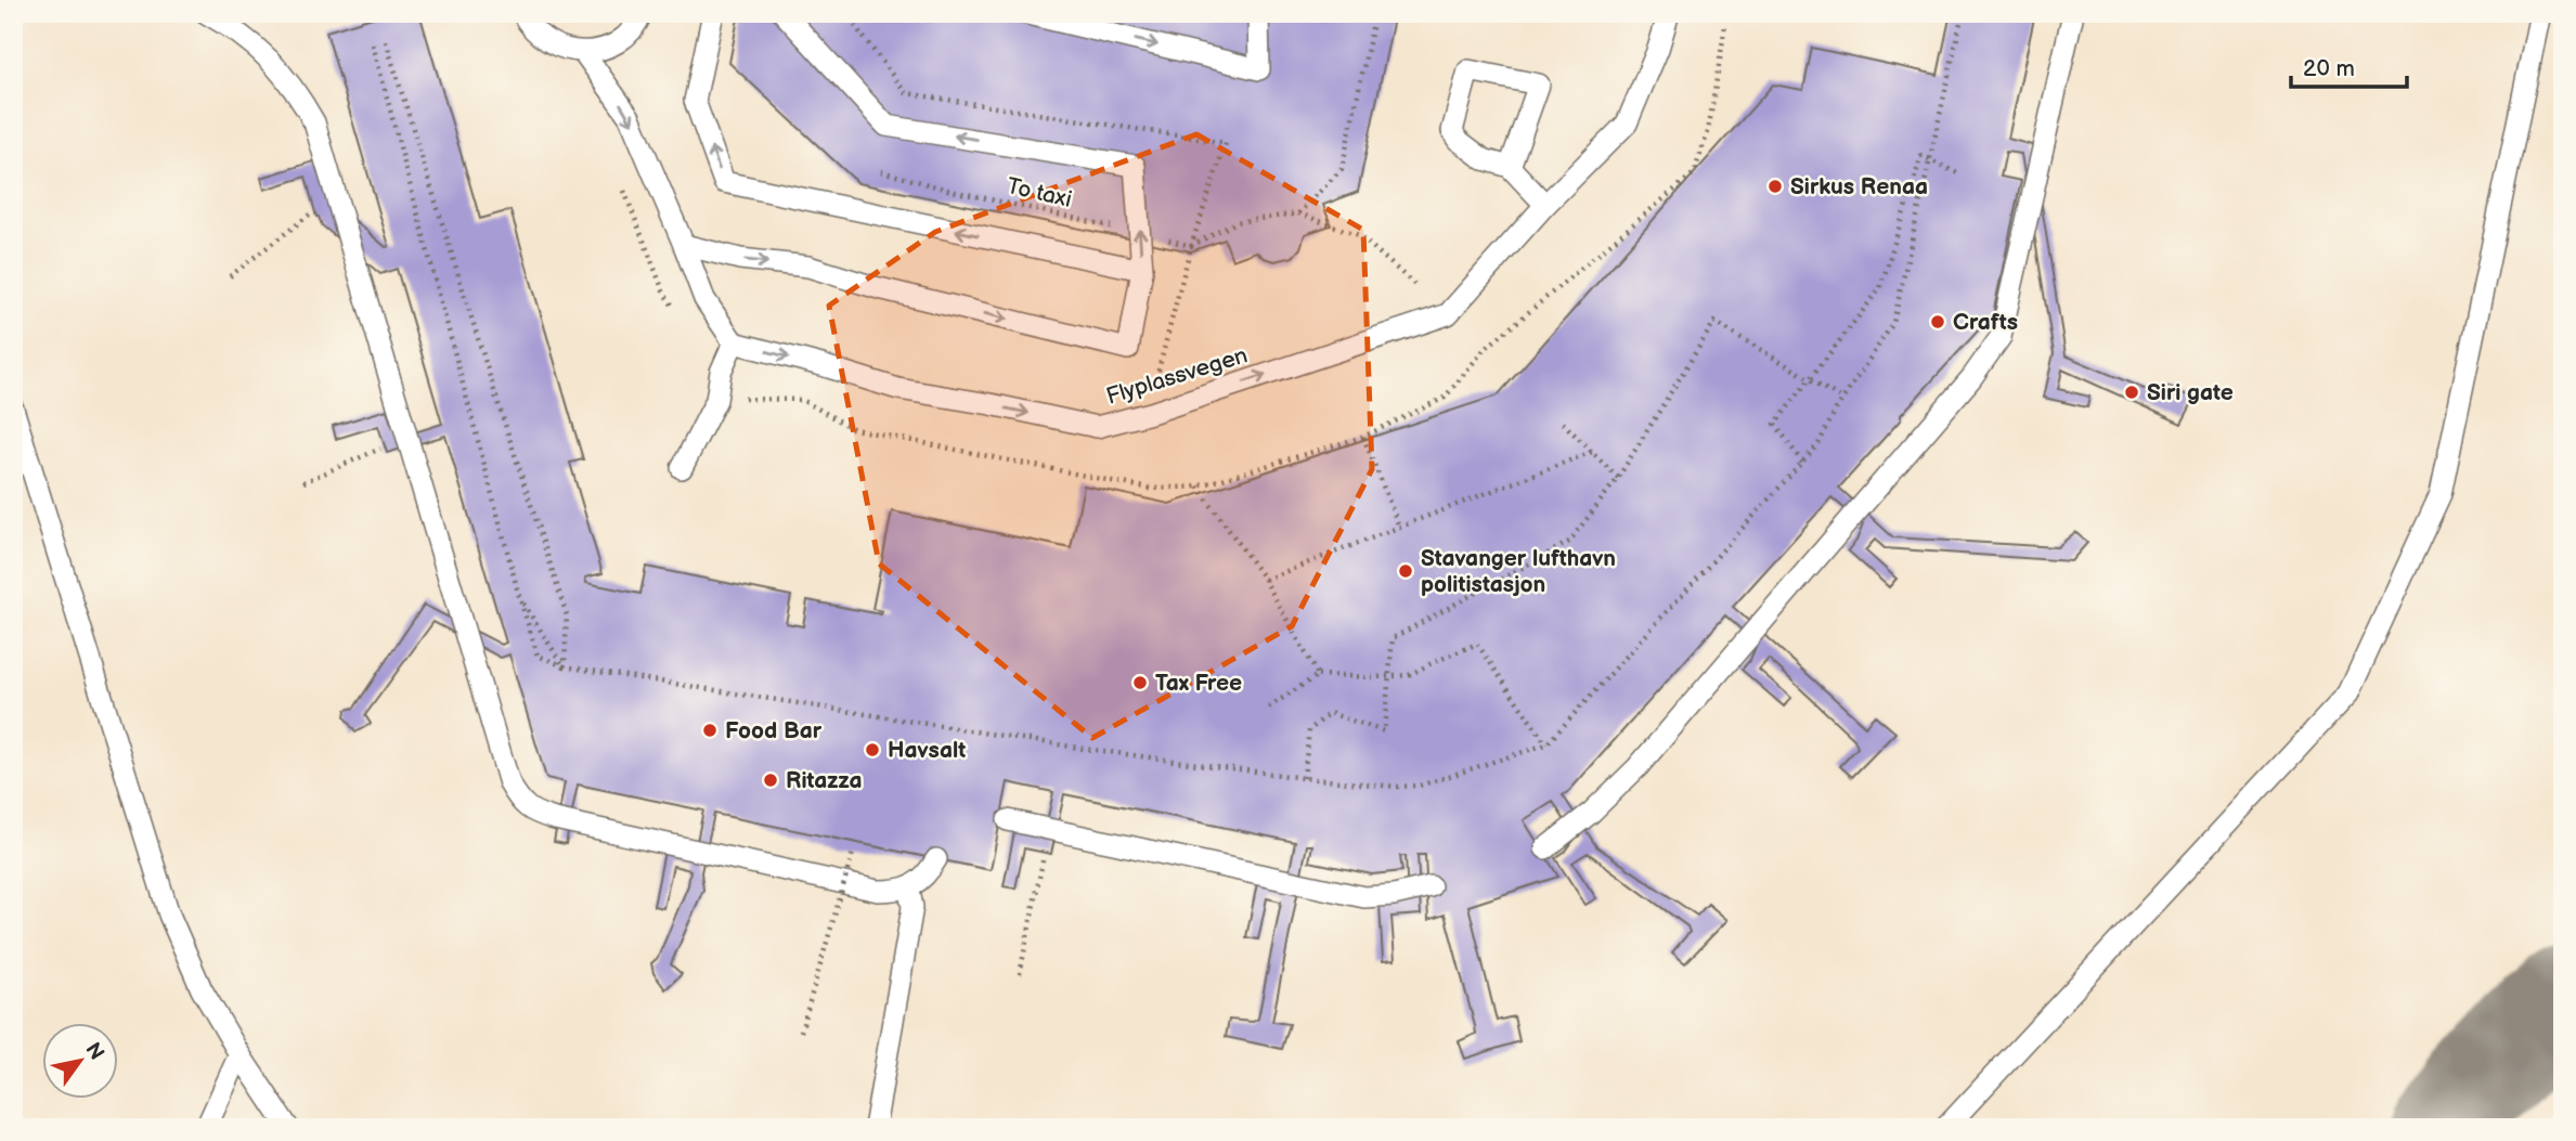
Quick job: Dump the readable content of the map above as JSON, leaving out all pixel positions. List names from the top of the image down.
{
  "streets": {
    "lane": ["Flyplassvegen"],
    "path": ["To taxi"]
  },
  "one_way": ["Flyplassvegen"],
  "places": [
    "Sirkus Renaa",
    "Crafts",
    "Siri gate",
    "Stavanger lufthavn politistasjon",
    "Tax Free",
    "Food Bar",
    "Havsalt",
    "Ritazza"
  ],
  "scale_bar": "20 m",
  "north": "top right"
}
